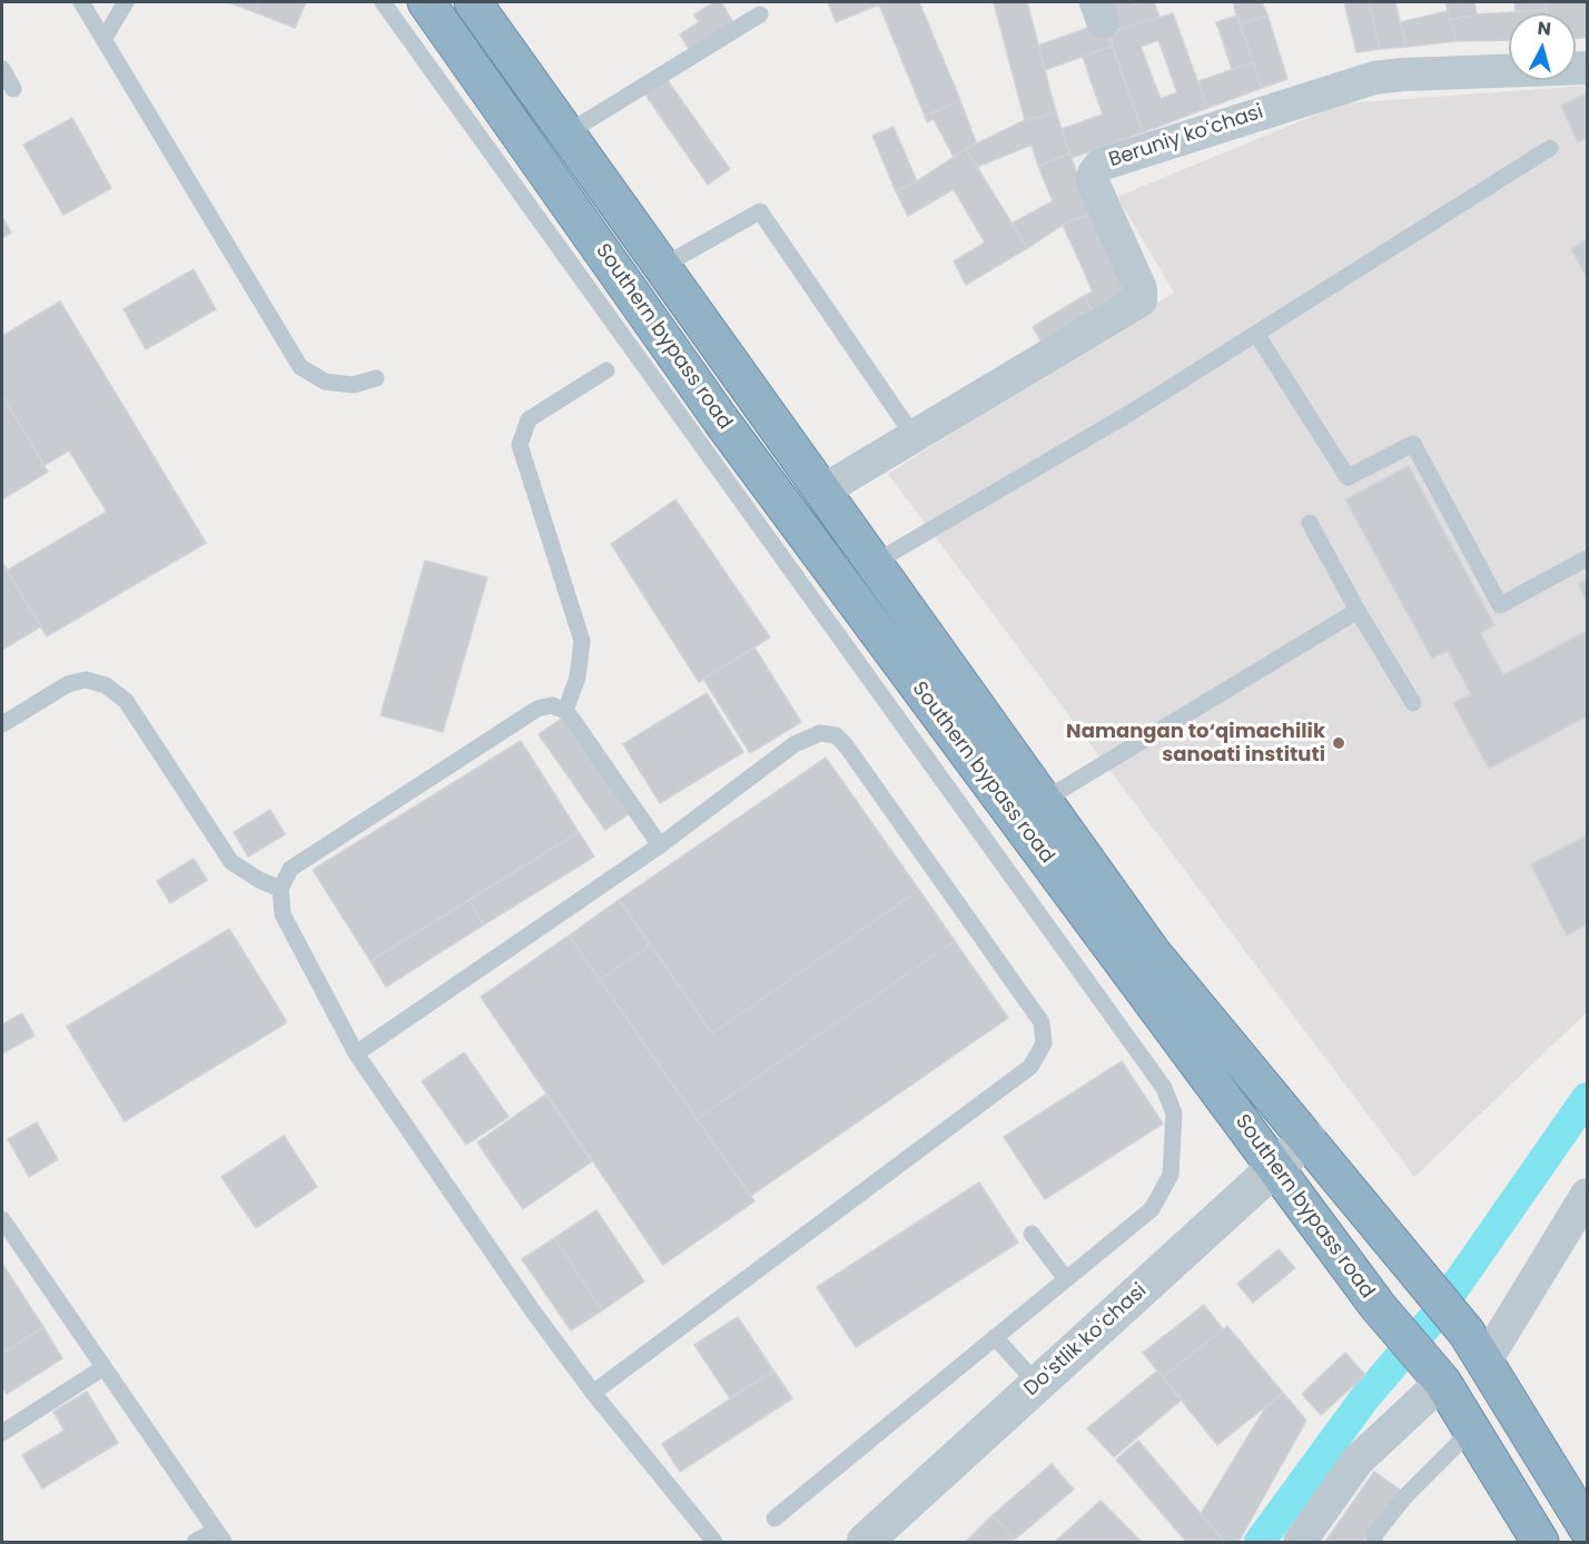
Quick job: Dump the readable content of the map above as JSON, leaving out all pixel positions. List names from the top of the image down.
{
  "streets": {
    "highway": ["Southern bypass road"],
    "street": ["Beruniy koʻchasi", "Doʻstlik koʻchasi"]
  },
  "crossings": [
    ["Beruniy koʻchasi", "Southern bypass road"],
    ["Southern bypass road", "Doʻstlik koʻchasi"]
  ],
  "places": ["Namangan to‘qimachilik sanoati instituti"],
  "north": "top"
}
